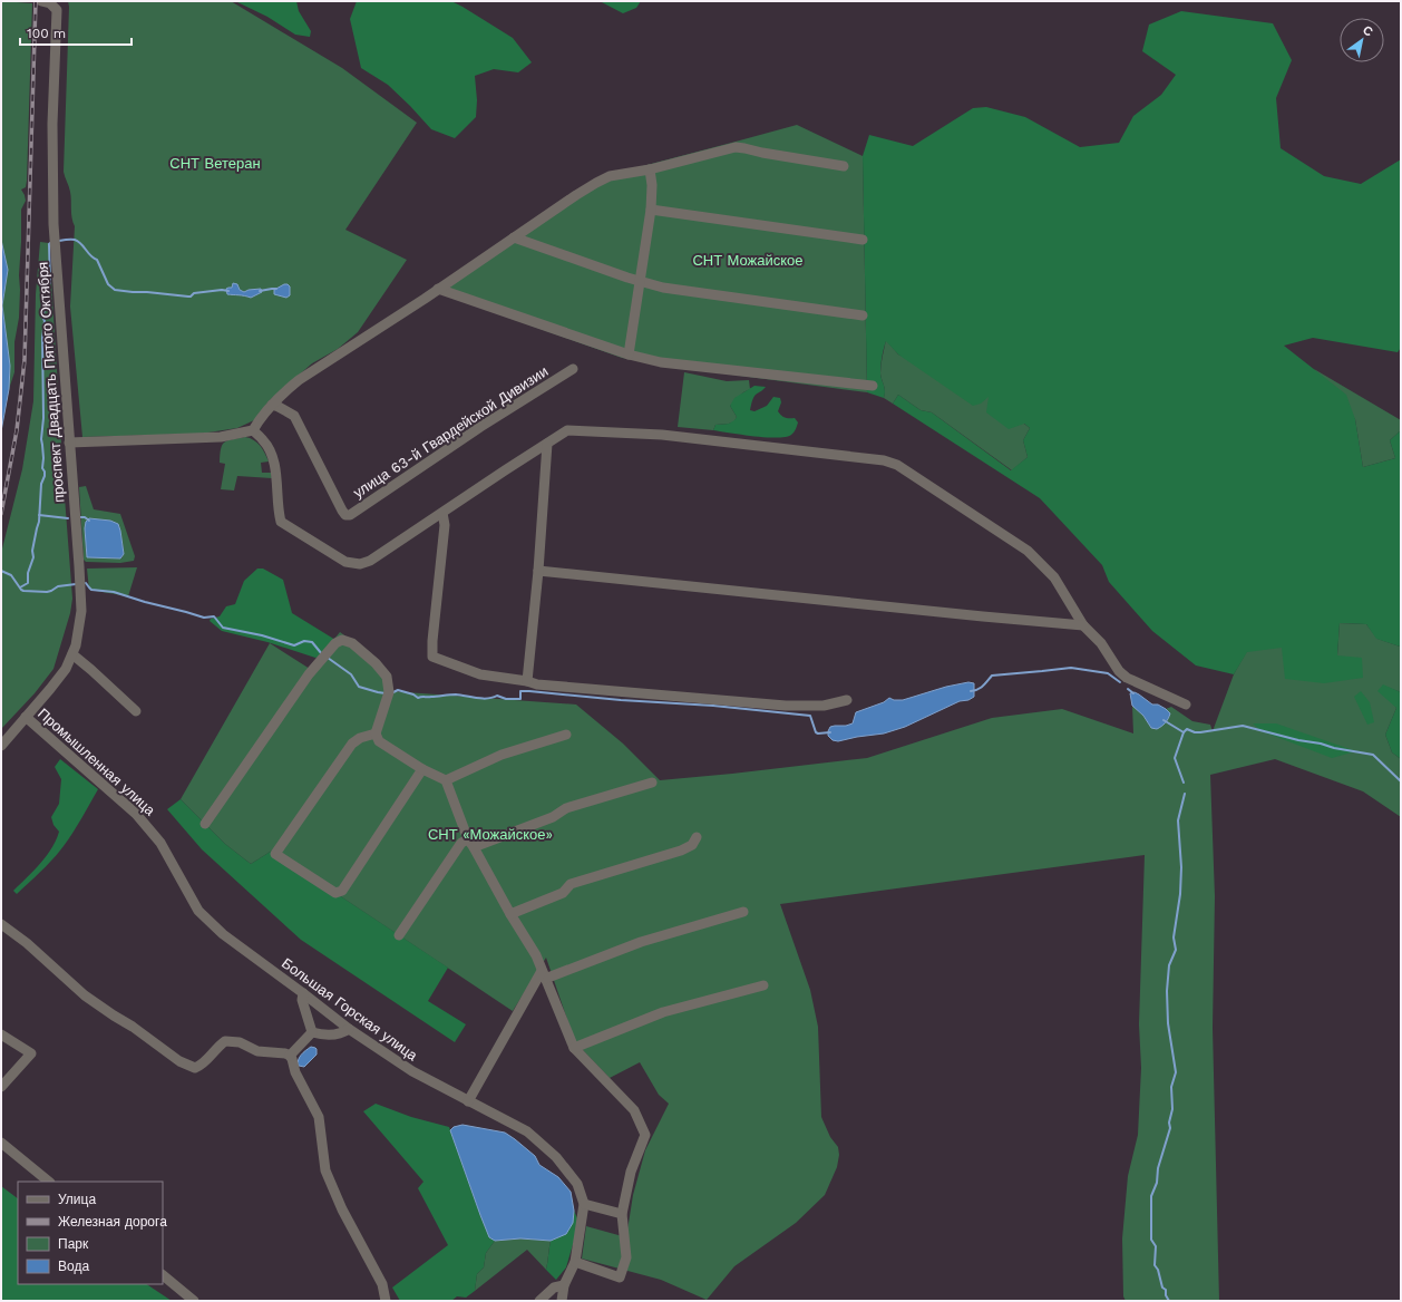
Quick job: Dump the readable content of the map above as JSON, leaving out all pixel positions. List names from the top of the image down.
{
  "streets": {
    "street": [
      "проспект Двадцать Пятого Октября",
      "улица 63-й Гвардейской Дивизии",
      "Промышленная улица",
      "Большая Горская улица"
    ]
  },
  "crossings": [
    ["проспект Двадцать Пятого Октября", "Промышленная улица"],
    ["Промышленная улица", "Большая Горская улица"]
  ],
  "parks": ["СНТ Ветеран", "СНТ Можайское", "СНТ «Можайское»"],
  "legend": [
    "Улица",
    "Железная дорога",
    "Парк",
    "Вода"
  ],
  "scale_bar": "100 m",
  "north": "top right"
}
